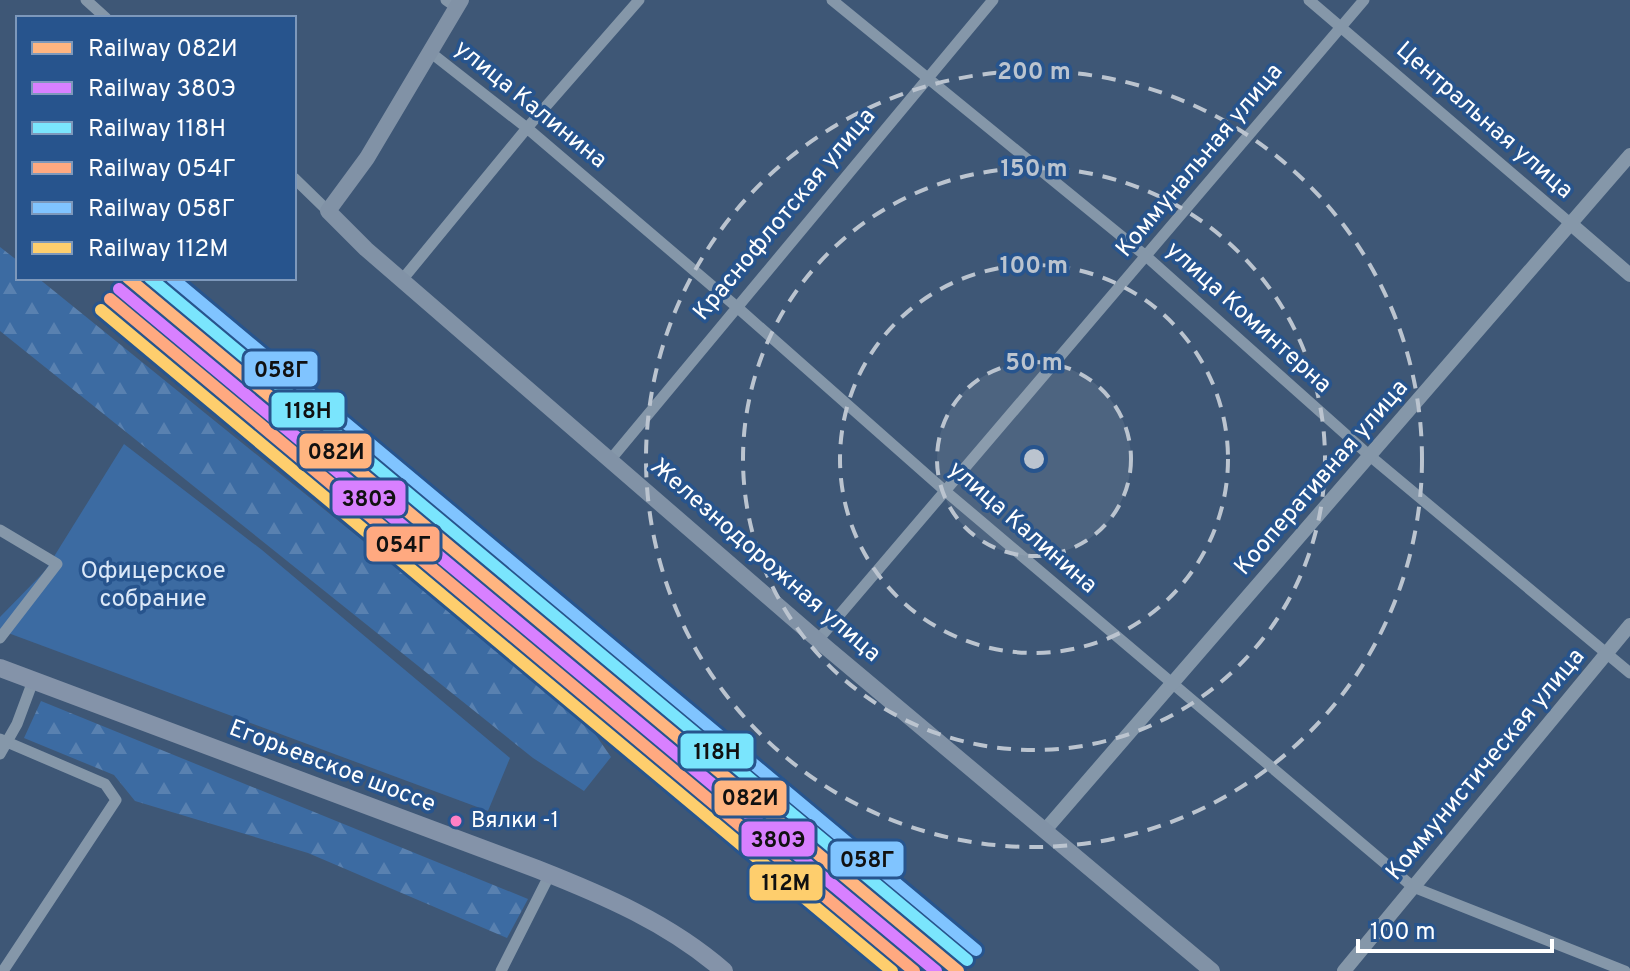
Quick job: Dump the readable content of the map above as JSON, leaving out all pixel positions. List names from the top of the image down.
{
  "streets": {
    "main road": ["Железнодорожная улица", "Егорьевское шоссе"],
    "street": [
      "улица Калинина",
      "Центральная улица",
      "Коммунальная улица",
      "Краснофлотская улица",
      "улица Коминтерна",
      "Кооперативная улица",
      "Коммунистическая улица"
    ]
  },
  "crossings": [
    ["улица Калинина", "Коммунальная улица"],
    ["улица Калинина", "Краснофлотская улица"],
    ["улица Калинина", "Кооперативная улица"],
    ["улица Калинина", "Коммунистическая улица"],
    ["Центральная улица", "Коммунальная улица"],
    ["Центральная улица", "Кооперативная улица"],
    ["Коммунальная улица", "улица Коминтерна"],
    ["Коммунальная улица", "Железнодорожная улица"],
    ["Краснофлотская улица", "улица Коминтерна"],
    ["Краснофлотская улица", "Железнодорожная улица"],
    ["улица Коминтерна", "Кооперативная улица"],
    ["улица Коминтерна", "Коммунистическая улица"],
    ["Кооперативная улица", "Железнодорожная улица"]
  ],
  "parks": ["Офицерское собрание"],
  "places": ["Вялки -1"],
  "lines": [
    "rail line 082И",
    "rail line 118Н",
    "rail line 058Г",
    "rail line 380Э",
    "rail line 054Г",
    "rail line 112М"
  ],
  "legend": [
    "Railway 082И",
    "Railway 380Э",
    "Railway 118Н",
    "Railway 054Г",
    "Railway 058Г",
    "Railway 112М"
  ],
  "scale_bar": "100 m",
  "rings": [
    "200 m",
    "150 m",
    "100 m",
    "50 m"
  ]
}
